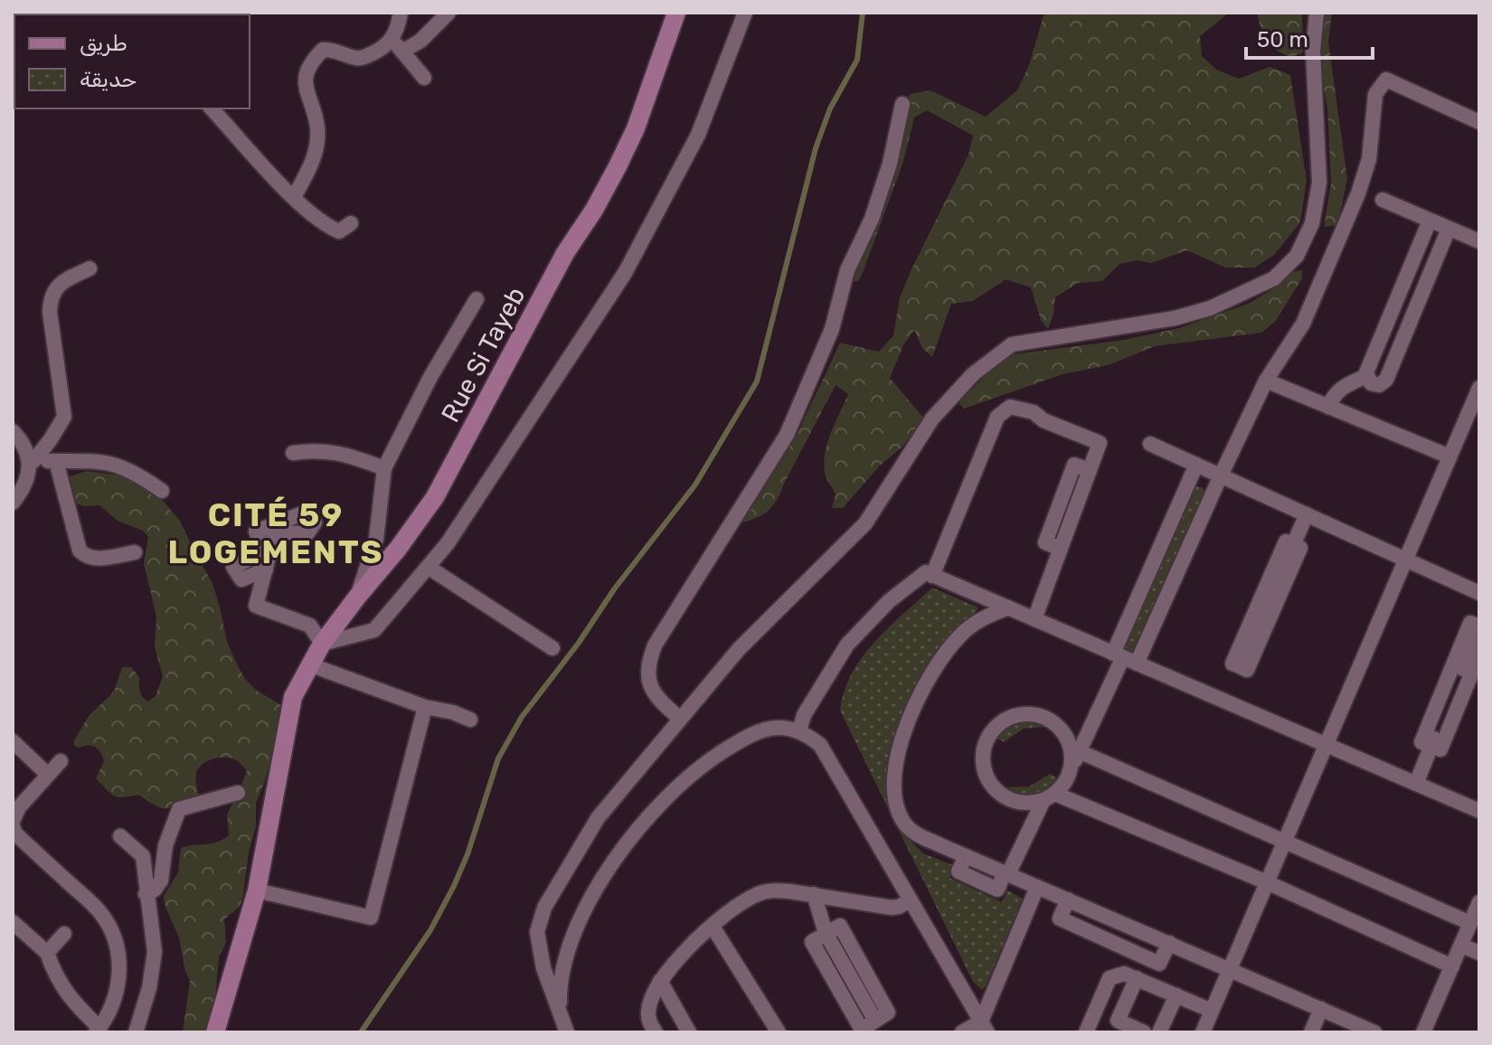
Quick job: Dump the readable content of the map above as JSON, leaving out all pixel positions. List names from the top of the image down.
{
  "streets": {
    "main road": ["Rue Si Tayeb"]
  },
  "districts": ["CITÉ 59 LOGEMENTS"],
  "legend": ["طريق", "حديقة"],
  "scale_bar": "50 m"
}
